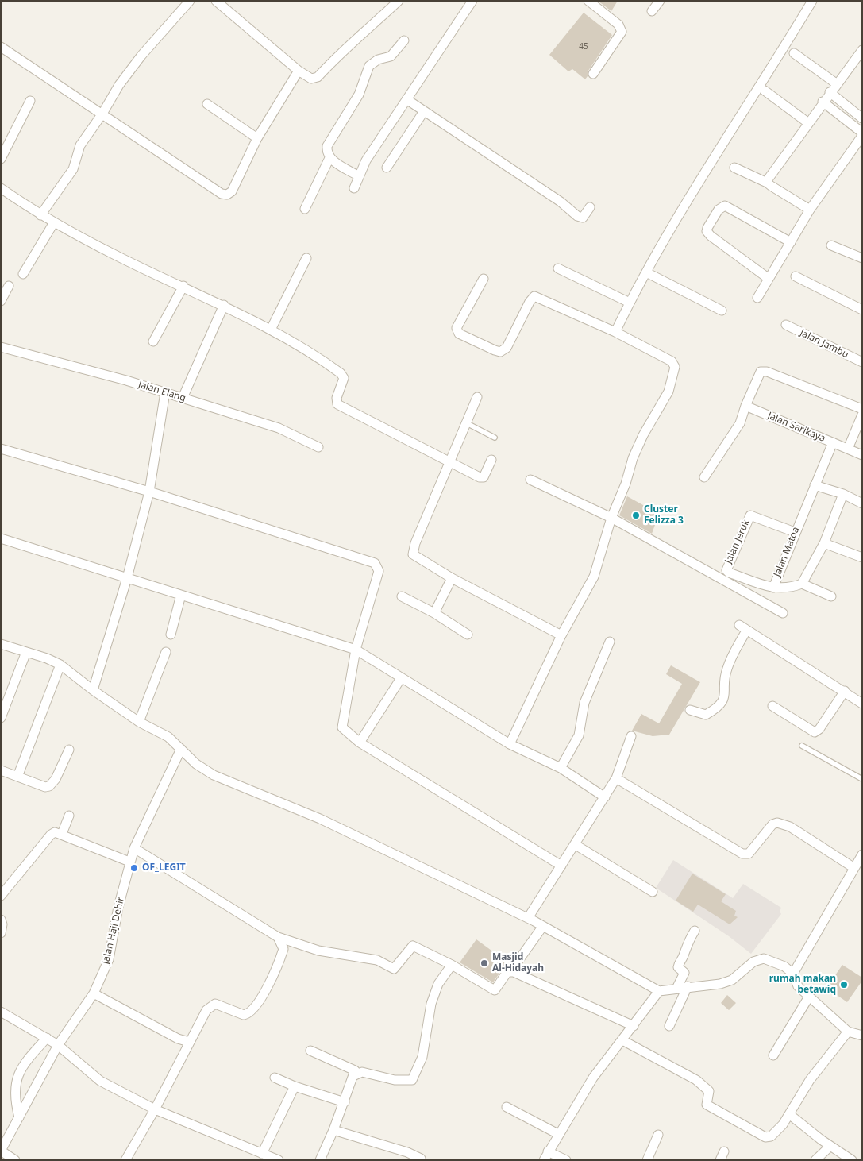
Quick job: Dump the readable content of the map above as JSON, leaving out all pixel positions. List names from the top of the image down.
{
  "streets": {
    "street": [
      "Jalan Jambu",
      "Jalan Elang",
      "Jalan Sarikaya",
      "Jalan Jeruk",
      "Jalan Matoa",
      "Jalan Haji Dehir"
    ]
  },
  "crossings": [
    ["Jalan Sarikaya", "Jalan Matoa"],
    ["Jalan Jeruk", "Jalan Matoa"]
  ],
  "places": [
    "Cluster Felizza 3",
    "OF_LEGIT",
    "Masjid Al-Hidayah",
    "rumah makan betawiq"
  ],
  "house_numbers": ["45"]
}
